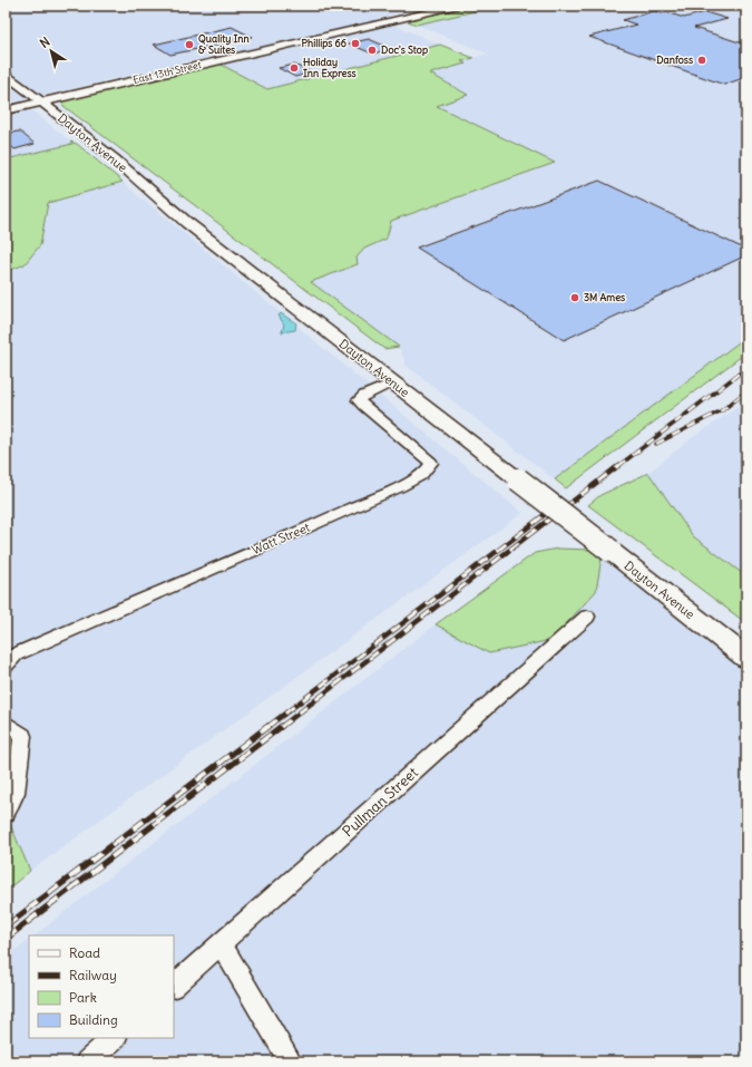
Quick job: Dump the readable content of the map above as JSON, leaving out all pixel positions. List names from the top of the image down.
{
  "streets": {
    "main road": ["East 13th Street", "Dayton Avenue"],
    "street": ["Watt Street", "Pullman Street"]
  },
  "crossings": [
    ["East 13th Street", "Dayton Avenue"],
    ["Dayton Avenue", "Watt Street"]
  ],
  "places": [
    "Phillips 66",
    "Quality Inn & Suites",
    "Doc's Stop",
    "Danfoss",
    "Holiday Inn Express",
    "3M Ames"
  ],
  "legend": [
    "Road",
    "Railway",
    "Park",
    "Building"
  ],
  "north": "top left"
}
